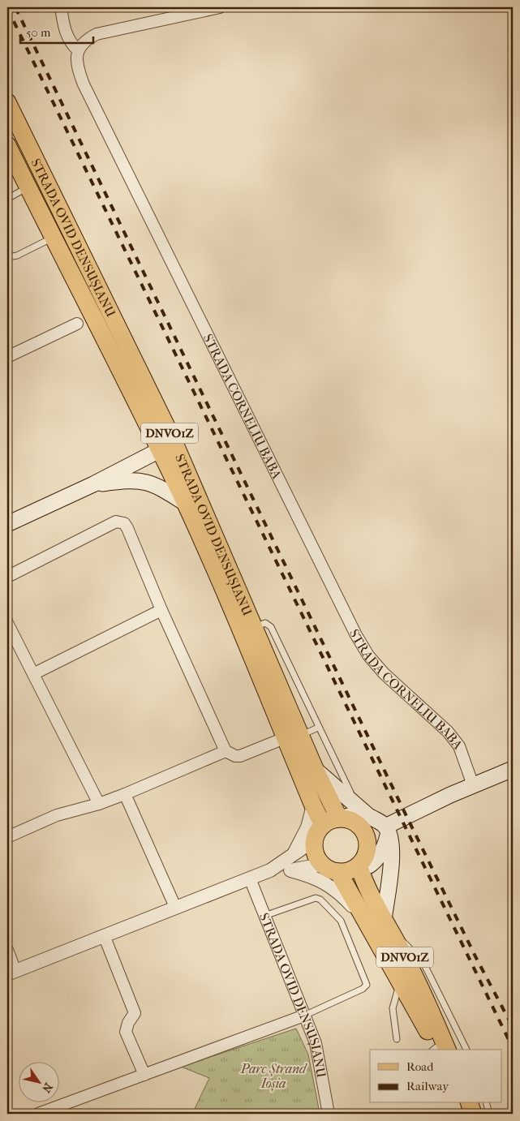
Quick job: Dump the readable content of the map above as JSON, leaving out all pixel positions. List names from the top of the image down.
{
  "streets": {
    "main road": ["STRADA OVID DENSUȘIANU", "DNVO1Z"],
    "street": ["STRADA CORNELIU BABA"]
  },
  "crossings": [
    ["STRADA OVID DENSUȘIANU", "DNVO1Z"]
  ],
  "parks": ["Parc Ștrand Ioșia"],
  "legend": ["Road", "Railway"],
  "scale_bar": "50 m",
  "north": "bottom right"
}
